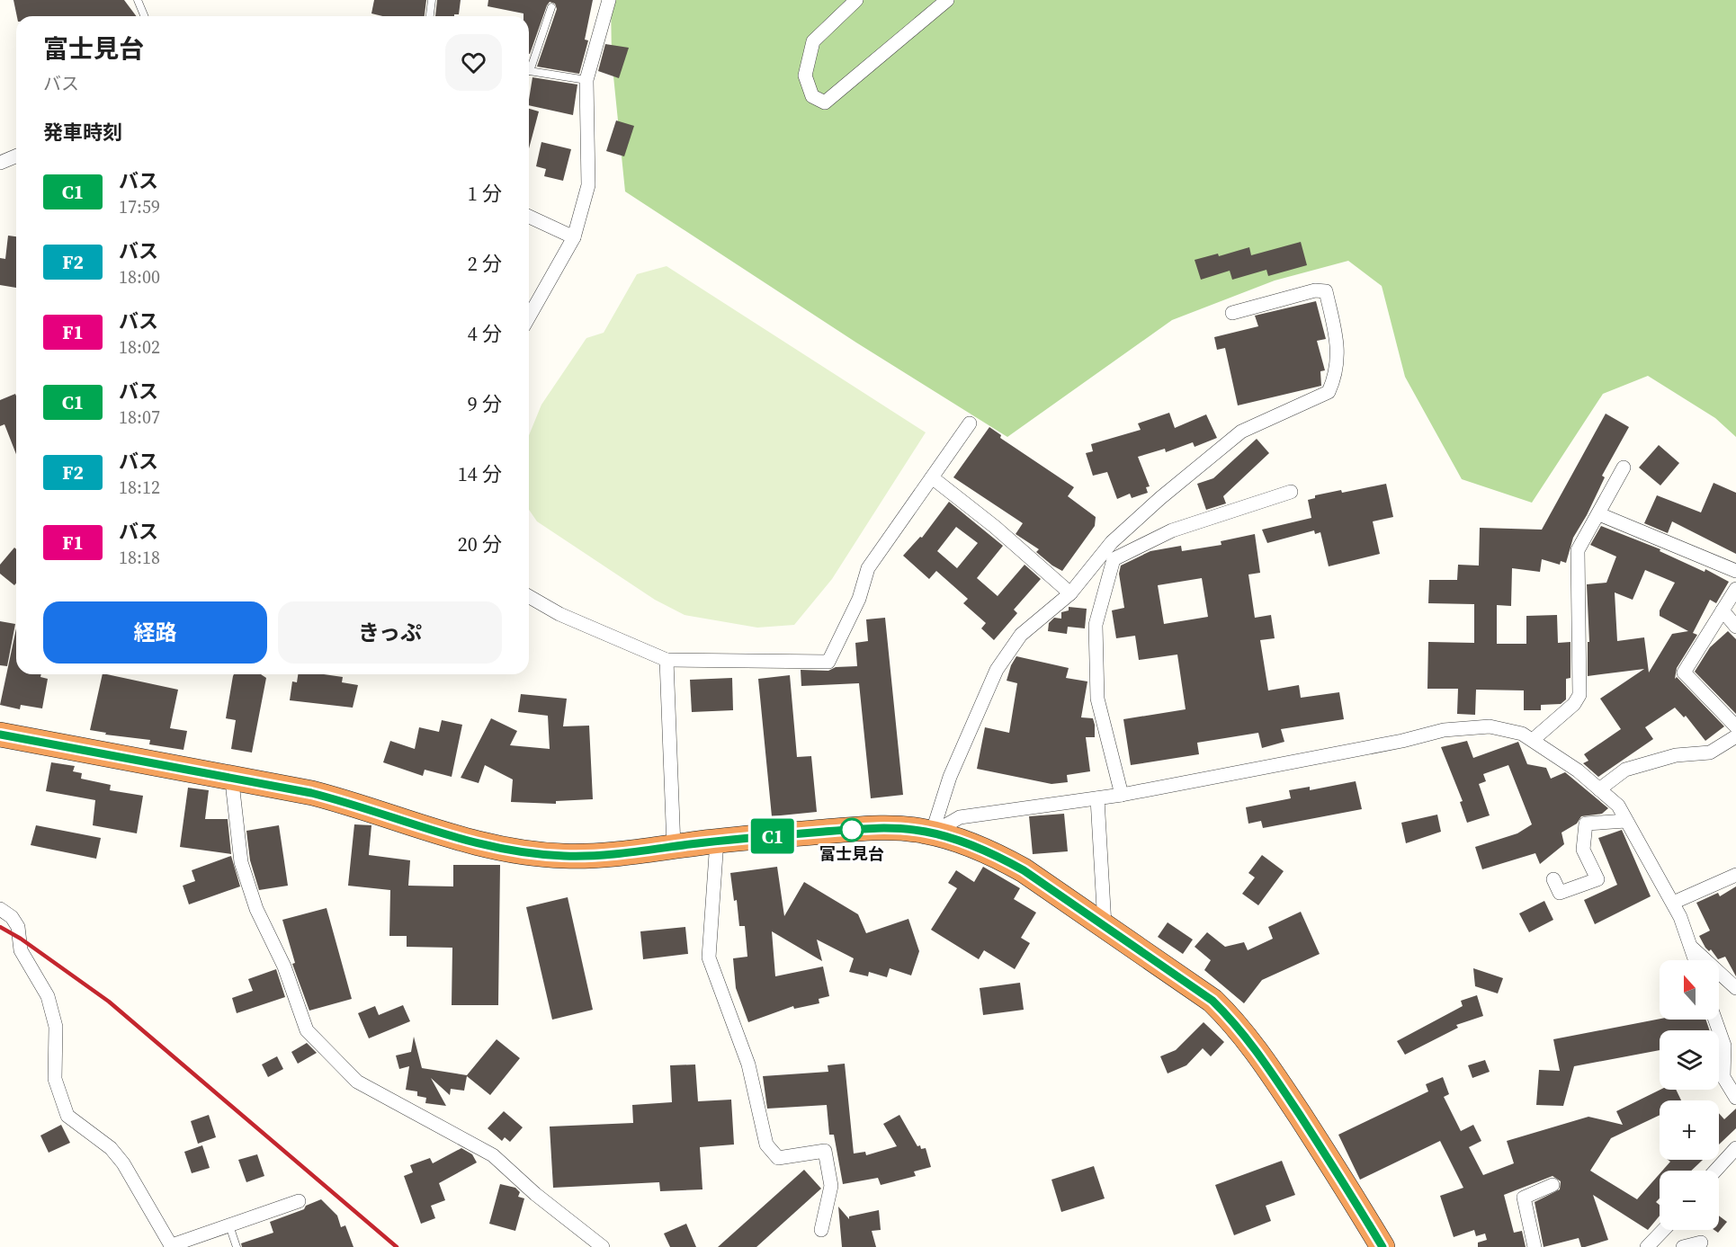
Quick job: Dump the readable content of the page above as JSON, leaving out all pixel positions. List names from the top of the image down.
{
  "places": ["富士見台"],
  "lines": ["bus line C1"],
  "north": "top",
  "page": {
    "on_map": "C1",
    "heading": [
      ["富士見台", "バス"],
      "発車時刻"
    ],
    "list": [
      {
        "mark": "C1",
        "name": "バス",
        "note": "17:59",
        "value": "1 分"
      },
      {
        "mark": "F2",
        "name": "バス",
        "note": "18:00",
        "value": "2 分"
      },
      {
        "mark": "F1",
        "name": "バス",
        "note": "18:02",
        "value": "4 分"
      },
      {
        "mark": "C1",
        "name": "バス",
        "note": "18:07",
        "value": "9 分"
      },
      {
        "mark": "F2",
        "name": "バス",
        "note": "18:12",
        "value": "14 分"
      },
      {
        "mark": "F1",
        "name": "バス",
        "note": "18:18",
        "value": "20 分"
      }
    ],
    "buttons": ["経路", "きっぷ"],
    "map_buttons": ["+", "−"]
  }
}
